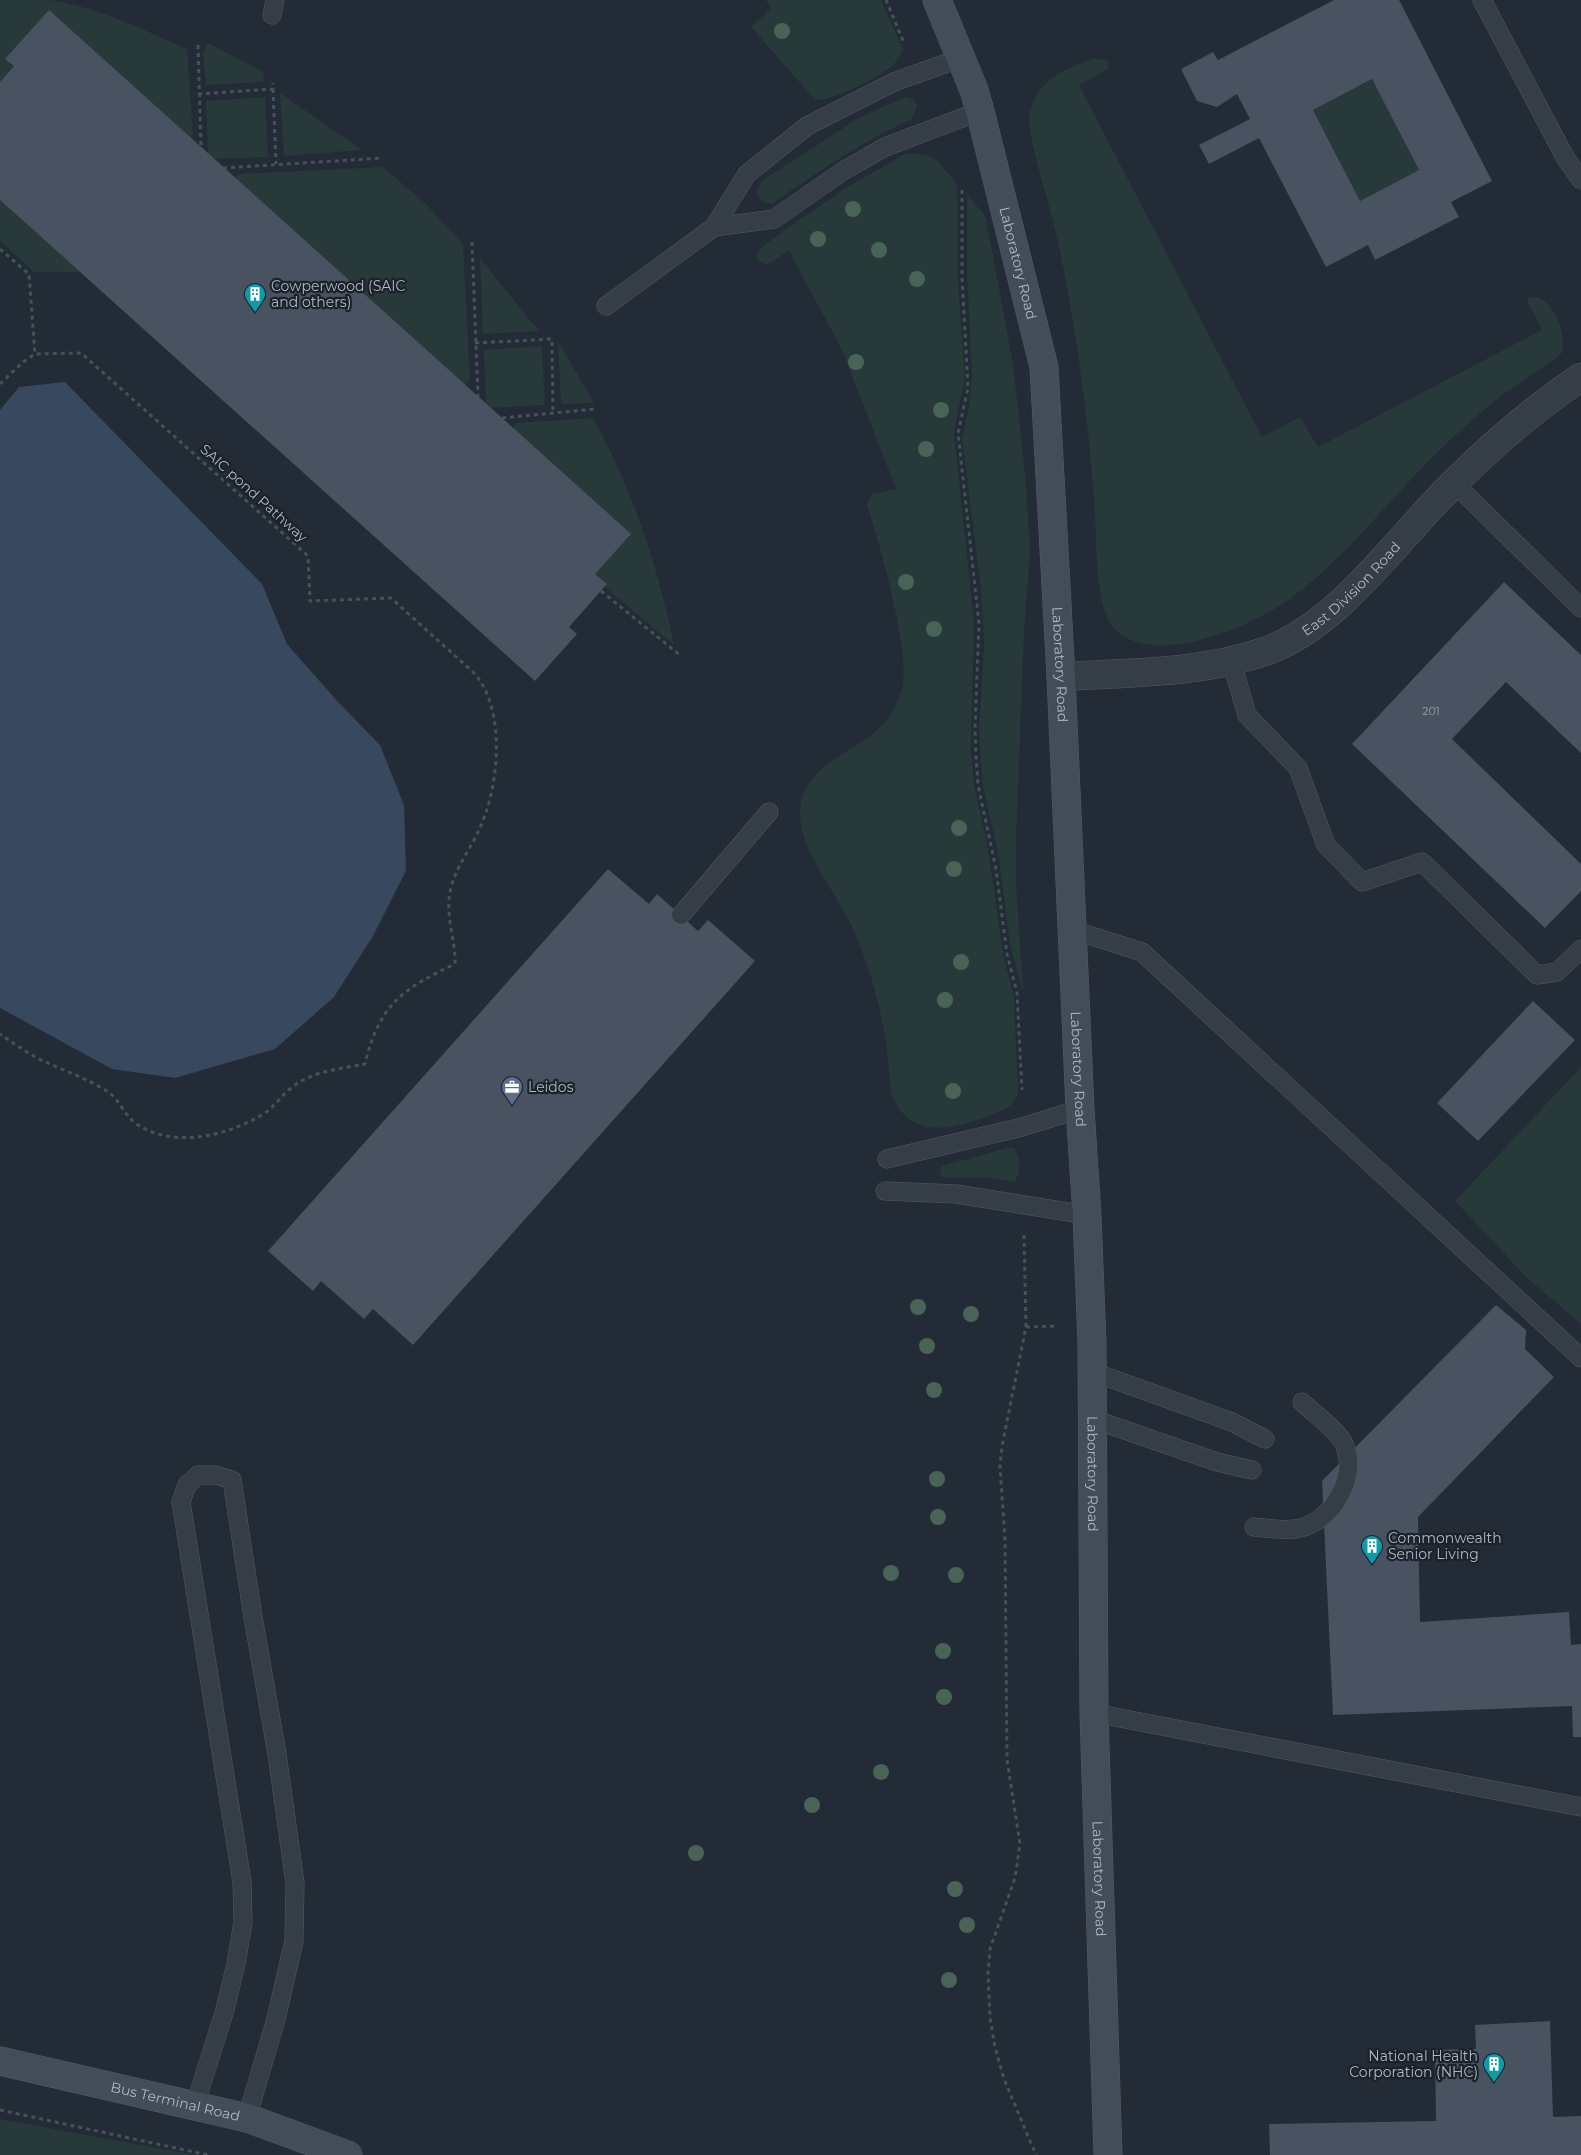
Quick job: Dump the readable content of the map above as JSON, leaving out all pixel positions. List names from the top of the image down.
{
  "streets": {
    "street": ["Laboratory Road", "East Division Road", "Bus Terminal Road"],
    "path": ["SAIC pond Pathway"]
  },
  "crossings": [
    ["Laboratory Road", "East Division Road"]
  ],
  "places": {
    "building": ["Cowperwood (SAIC and others)", "Commonwealth Senior Living", "National Health Corporation (NHC)"],
    "office": ["Leidos"]
  },
  "house_numbers": ["201"]
}
